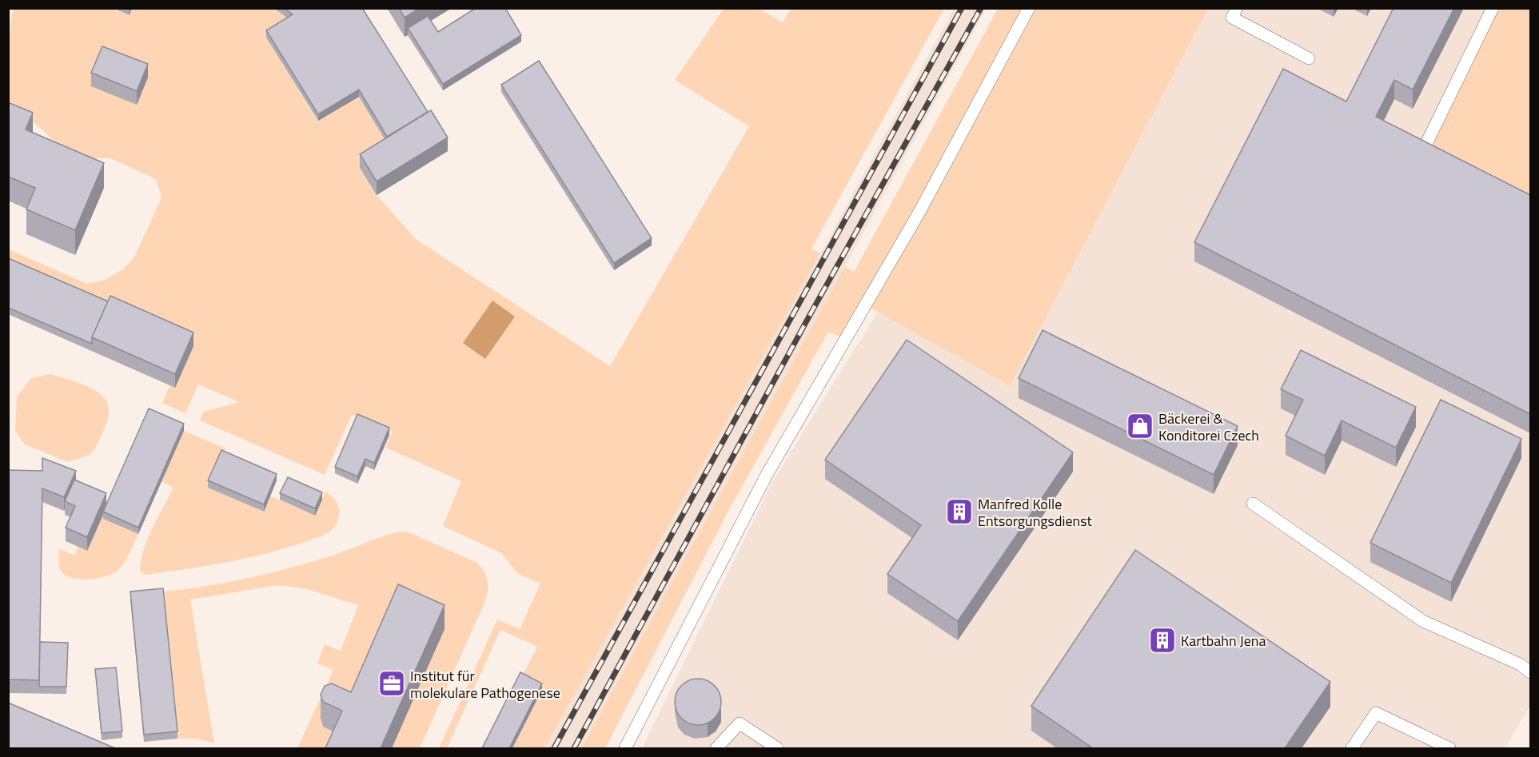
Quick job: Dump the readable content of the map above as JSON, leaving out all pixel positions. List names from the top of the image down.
{
  "places": {
    "shop": ["Bäckerei & Konditorei Czech"],
    "building": ["Manfred Kolle Entsorgungsdienst", "Kartbahn Jena"],
    "office": ["Institut für molekulare Pathogenese"]
  }
}
